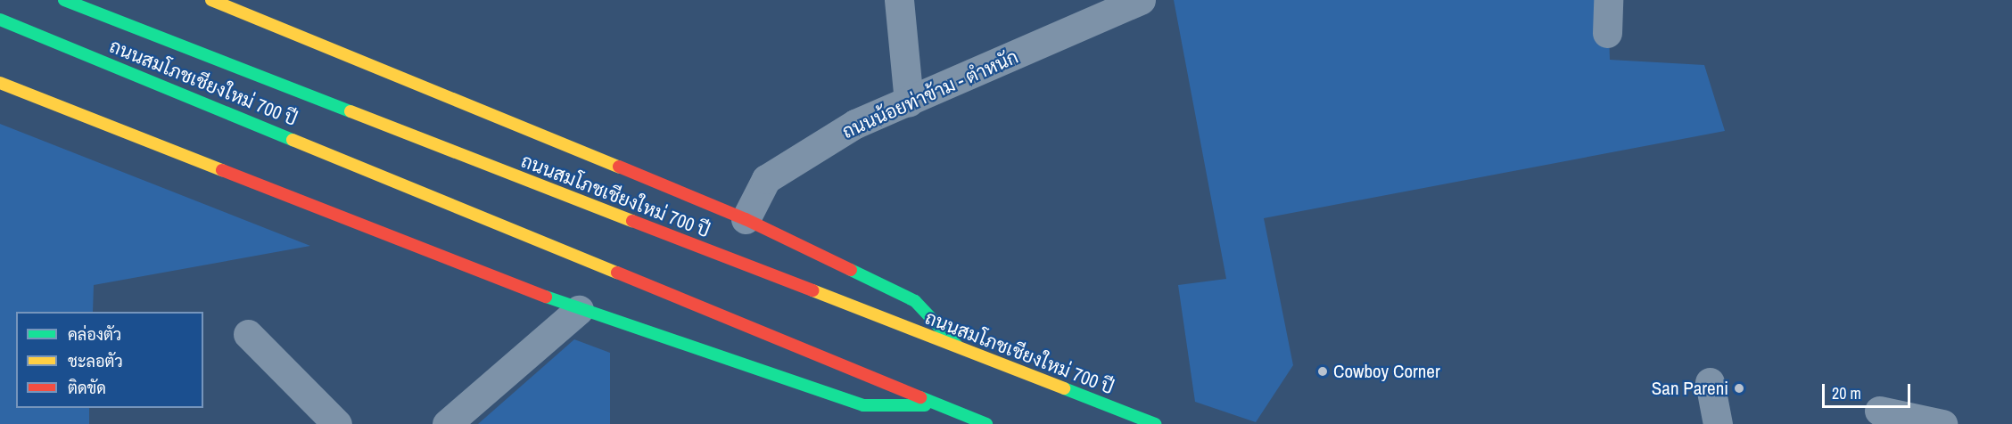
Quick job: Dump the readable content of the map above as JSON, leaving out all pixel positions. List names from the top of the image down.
{
  "streets": {
    "main road": ["ถนนสมโภชเชียงใหม่ 700 ปี"],
    "street": ["ถนนน้อยท่าข้าม - ตำหนัก"]
  },
  "places": ["Cowboy Corner", "San Pareni"],
  "legend": ["คล่องตัว", "ชะลอตัว", "ติดขัด"],
  "scale_bar": "20 m"
}
